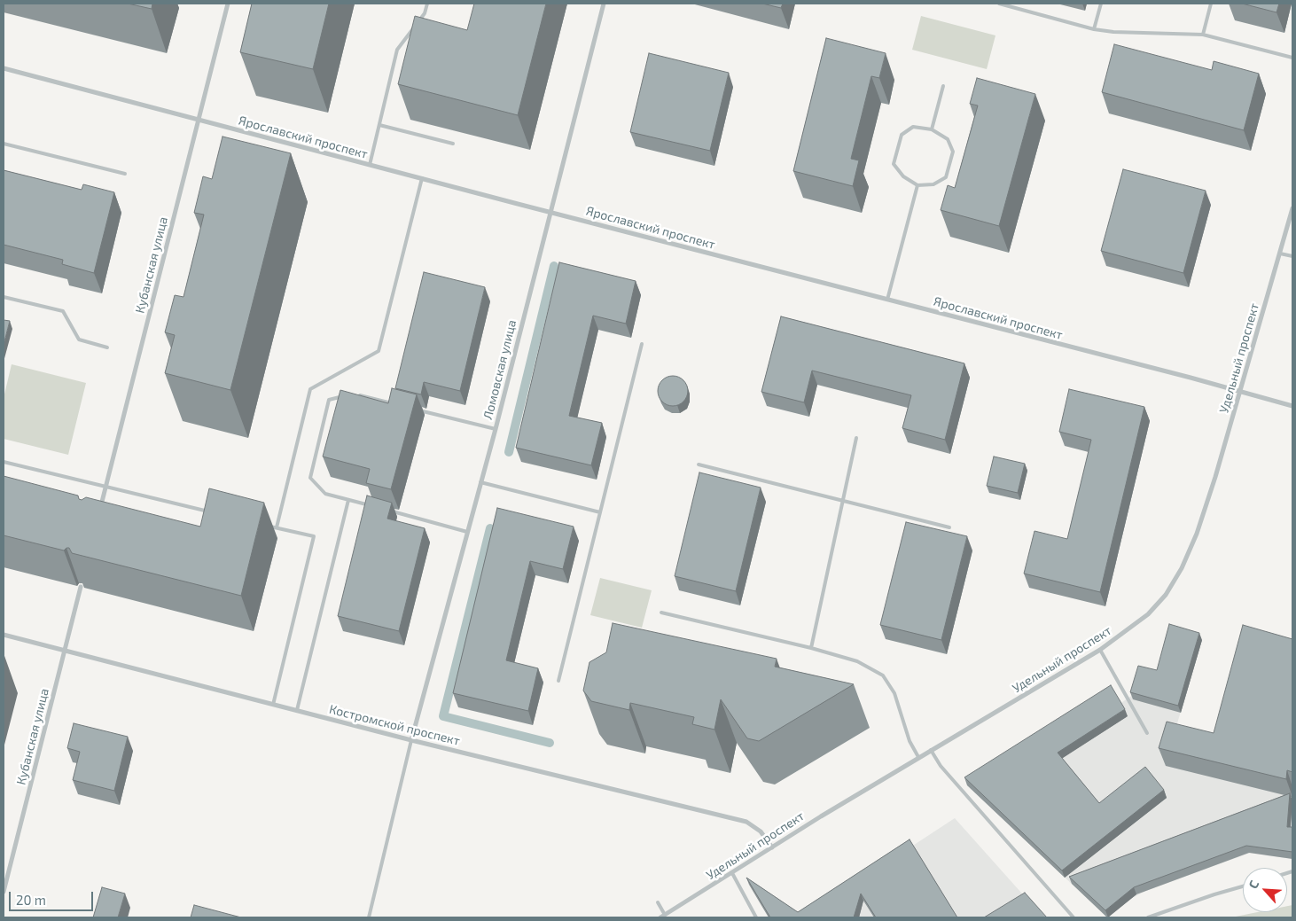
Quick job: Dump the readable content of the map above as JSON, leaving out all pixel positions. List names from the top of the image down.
{
  "streets": {
    "street": [
      "Ярославский проспект",
      "Кубанская улица",
      "Удельный проспект",
      "Ломовская улица",
      "Костромской проспект"
    ]
  },
  "crossings": [
    ["Ярославский проспект", "Кубанская улица"],
    ["Ярославский проспект", "Удельный проспект"],
    ["Ярославский проспект", "Ломовская улица"],
    ["Кубанская улица", "Костромской проспект"],
    ["Удельный проспект", "Костромской проспект"],
    ["Ломовская улица", "Костромской проспект"]
  ],
  "scale_bar": "20 m",
  "north": "top left"
}
